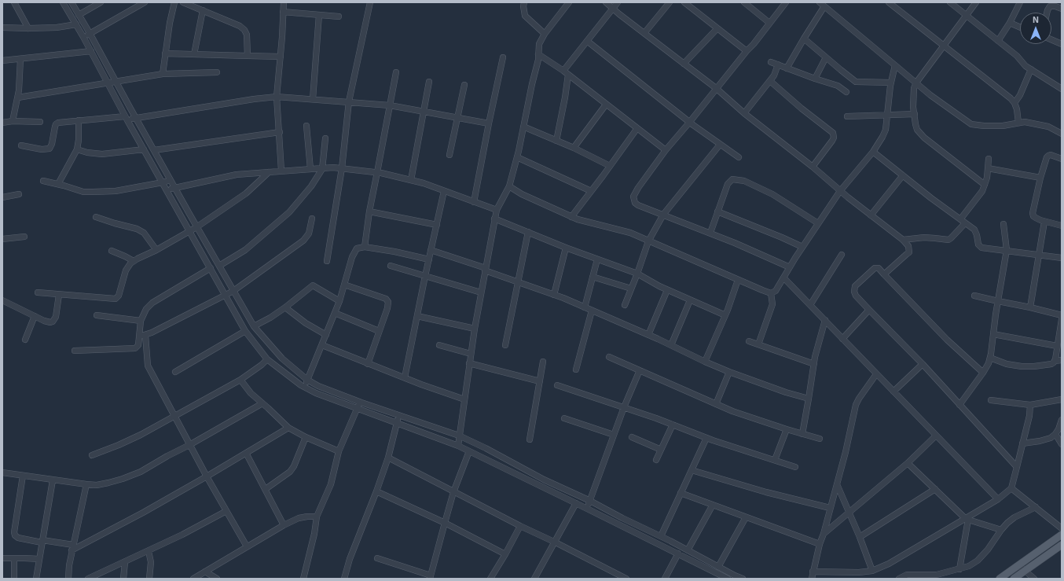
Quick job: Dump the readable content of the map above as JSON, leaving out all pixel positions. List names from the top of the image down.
{
  "north": "top"
}
